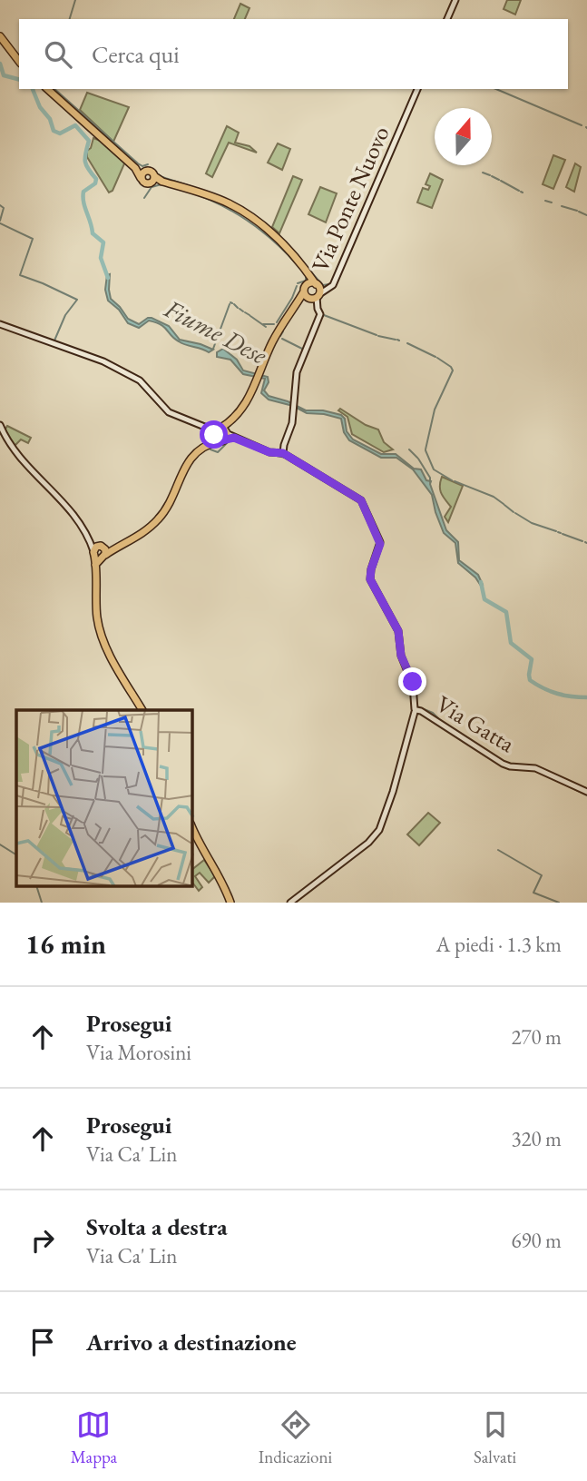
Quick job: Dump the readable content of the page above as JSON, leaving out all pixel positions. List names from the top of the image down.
{
  "streets": {
    "street": ["Via Ponte Nuovo", "Via Gatta"]
  },
  "water": ["Fiume Dese"],
  "north": "top",
  "page": {
    "search": "Cerca qui",
    "heading": ["16 min", "A piedi · 1.3 km"],
    "list": [
      ["Prosegui", "Via Morosini", "270 m"],
      ["Prosegui", "Via Ca' Lin", "320 m"],
      ["Svolta a destra", "Via Ca' Lin", "690 m"],
      "Arrivo a destinazione"
    ],
    "nav": ["Mappa", "Indicazioni", "Salvati"]
  }
}
